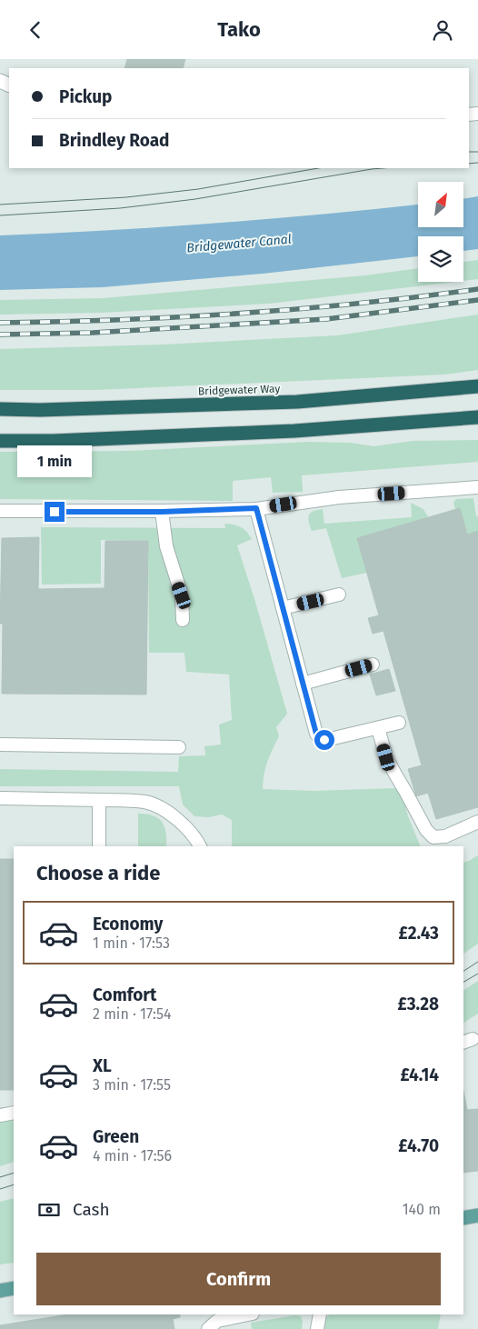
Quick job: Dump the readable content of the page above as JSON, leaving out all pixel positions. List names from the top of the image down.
{
  "streets": {
    "highway": ["Bridgewater Way"]
  },
  "water": ["Bridgewater Canal"],
  "north": "top right",
  "page": {
    "header": "Tako",
    "banner": ["Pickup", "Brindley Road"],
    "bubble": "1 min",
    "heading": "Choose a ride",
    "list": [
      {
        "name": "Economy",
        "note": "1 min · 17:53",
        "value": "£2.43"
      },
      {
        "name": "Comfort",
        "note": "2 min · 17:54",
        "value": "£3.28"
      },
      {
        "name": "XL",
        "note": "3 min · 17:55",
        "value": "£4.14"
      },
      {
        "name": "Green",
        "note": "4 min · 17:56",
        "value": "£4.70"
      }
    ],
    "pay": ["Cash", "140 m"],
    "buttons": "Confirm"
  }
}
